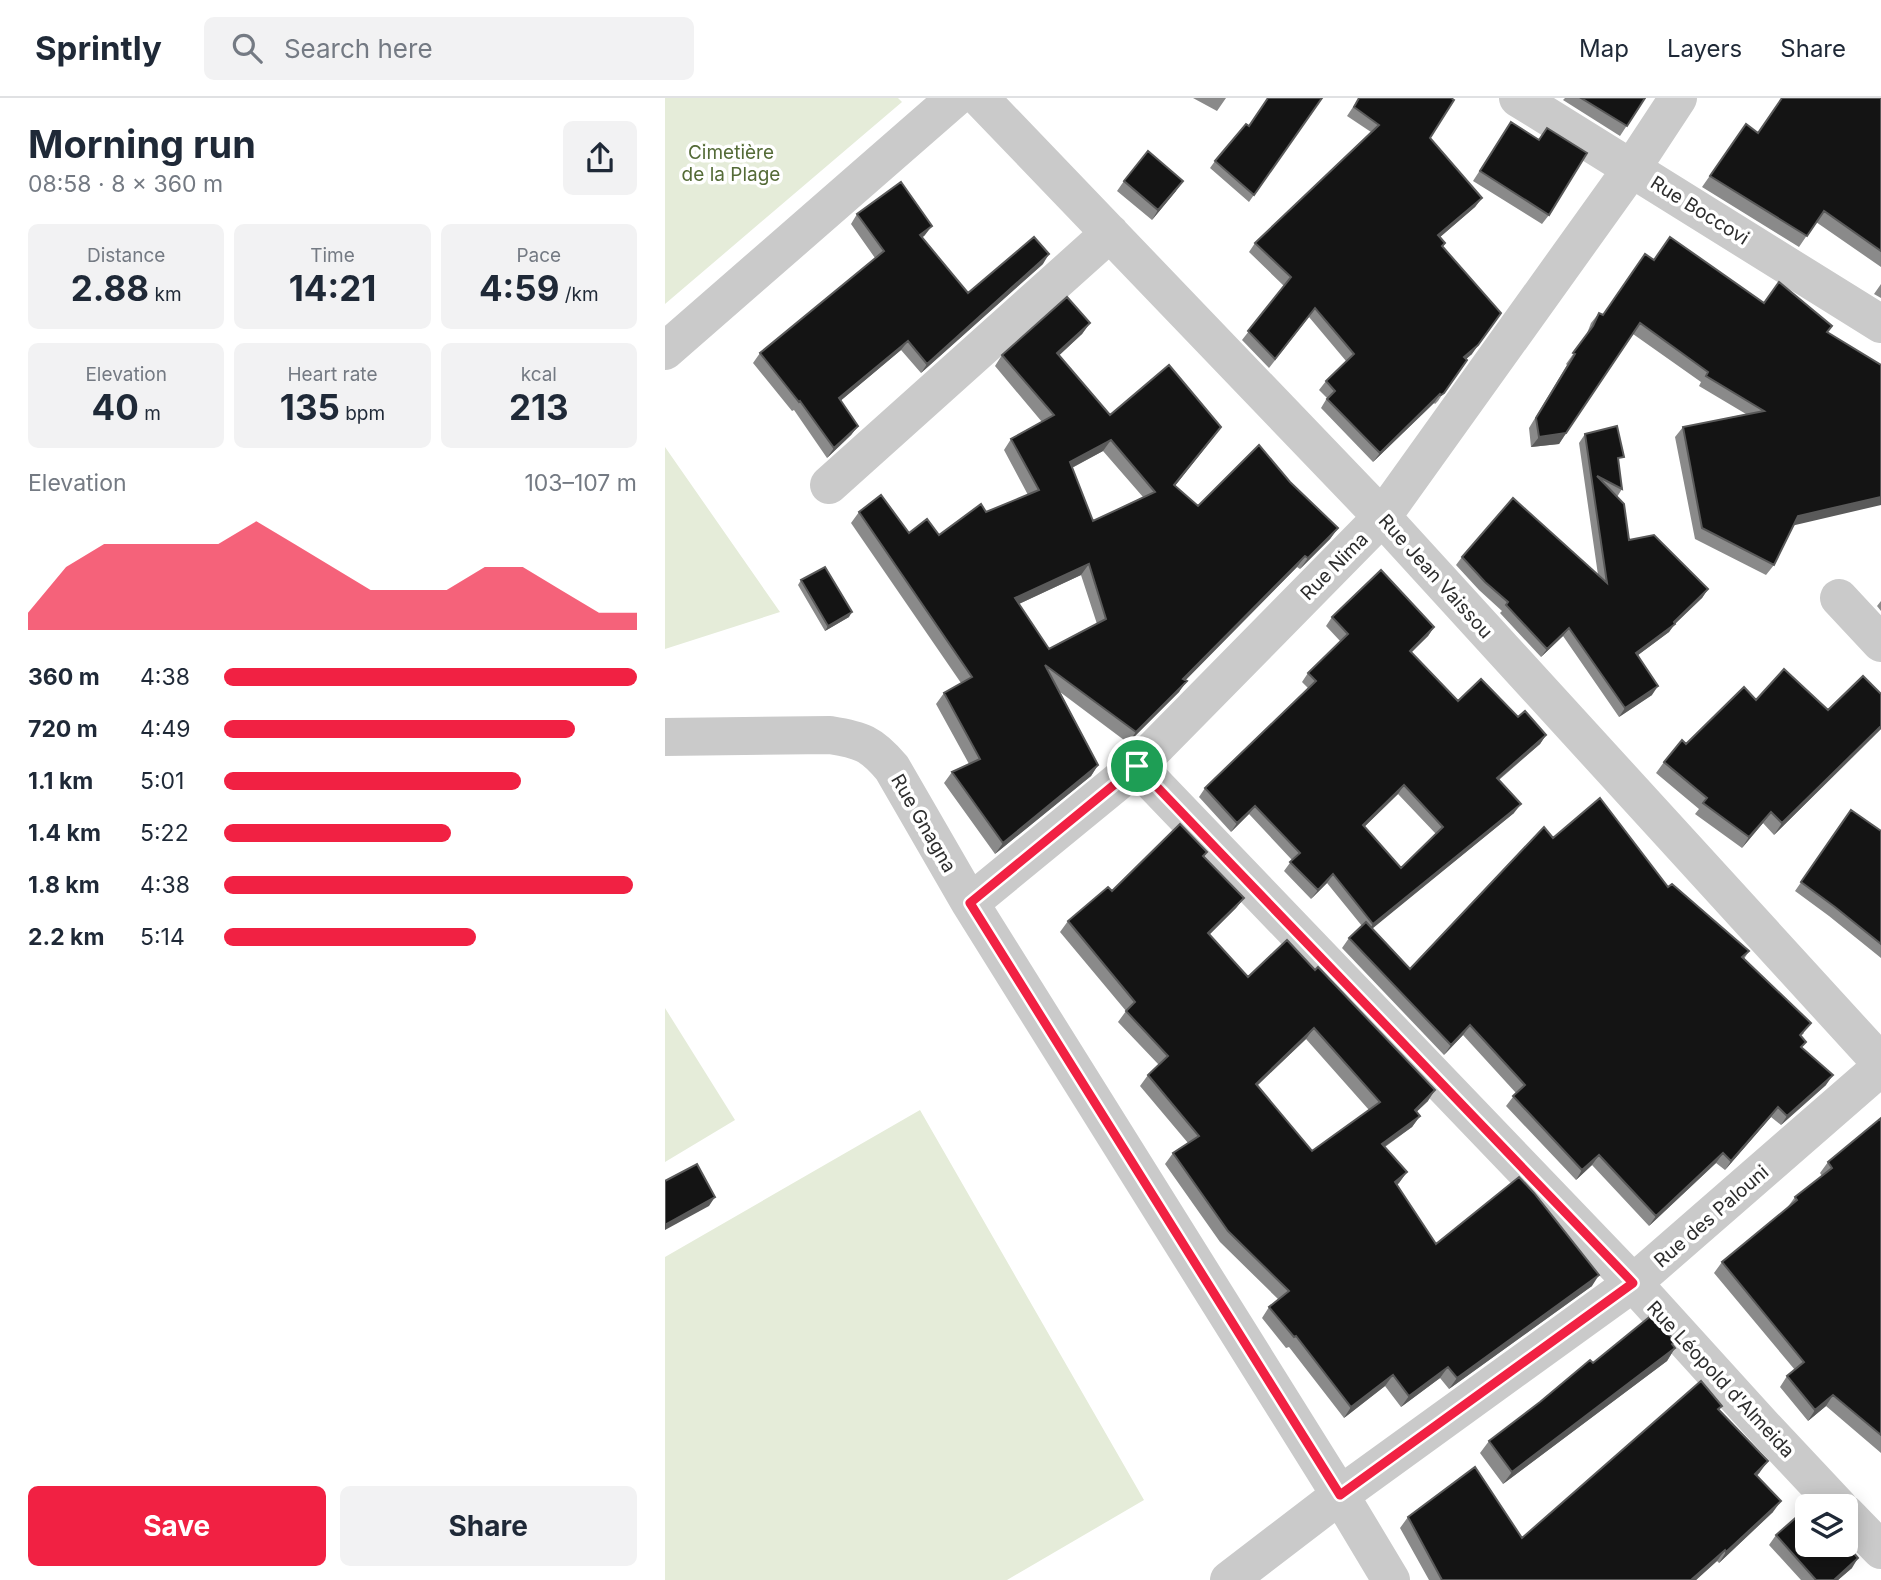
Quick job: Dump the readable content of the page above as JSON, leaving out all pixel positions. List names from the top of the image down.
{
  "streets": {
    "street": [
      "Rue Boccovi",
      "Rue Nima",
      "Rue Jean Vaissou",
      "Rue Gnagna",
      "Rue des Palouni",
      "Rue Léopold d'Almeida"
    ]
  },
  "crossings": [
    ["Rue Boccovi", "Rue Nima"],
    ["Rue Nima", "Rue Jean Vaissou"],
    ["Rue Nima", "Rue Gnagna"],
    ["Rue Nima", "Rue Léopold d'Almeida"],
    ["Rue Jean Vaissou", "Rue des Palouni"],
    ["Rue Gnagna", "Rue des Palouni"],
    ["Rue des Palouni", "Rue Léopold d'Almeida"]
  ],
  "parks": ["Cimetière de la Plage"],
  "page": {
    "header": "Sprintly",
    "search": "Search here",
    "nav": ["Map", "Layers", "Share"],
    "heading": ["Morning run", "08:58 · 8 × 360 m"],
    "stats": [
      ["Distance", "2.88 km"],
      ["Time", "14:21"],
      ["Pace", "4:59 /km"],
      ["Elevation", "40 m"],
      ["Heart rate", "135 bpm"],
      ["kcal", "213"]
    ],
    "chart": ["Elevation", "103–107 m"],
    "list": [
      {
        "name": "360 m",
        "note": "4:38"
      },
      {
        "name": "720 m",
        "note": "4:49"
      },
      {
        "name": "1.1 km",
        "note": "5:01"
      },
      {
        "name": "1.4 km",
        "note": "5:22"
      },
      {
        "name": "1.8 km",
        "note": "4:38"
      },
      {
        "name": "2.2 km",
        "note": "5:14"
      }
    ],
    "buttons": ["Save", "Share"]
  }
}
